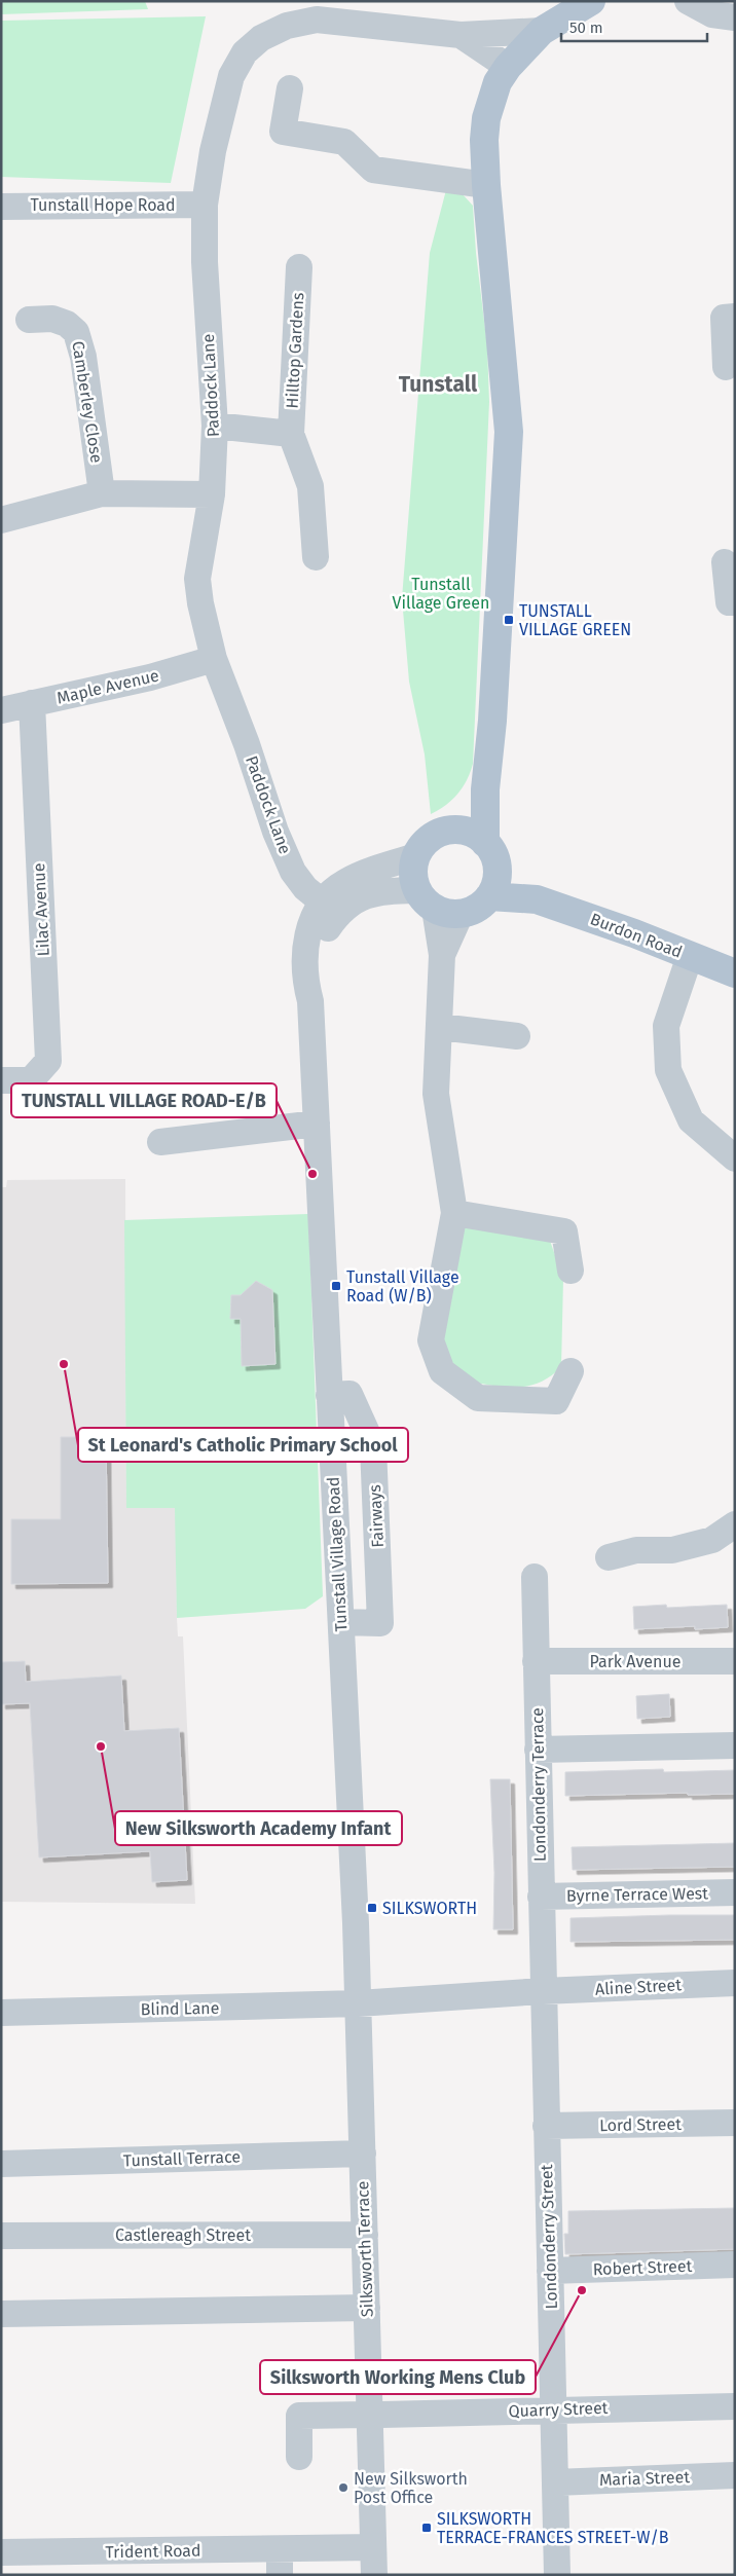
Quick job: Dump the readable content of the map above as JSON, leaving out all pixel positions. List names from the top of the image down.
{
  "streets": {
    "main road": ["Burdon Road"],
    "street": [
      "Tunstall Hope Road",
      "Hilltop Gardens",
      "Paddock Lane",
      "Camberley Close",
      "Maple Avenue",
      "Lilac Avenue",
      "Fairways",
      "Tunstall Village Road",
      "Park Avenue",
      "Londonderry Terrace",
      "Byrne Terrace West",
      "Aline Street",
      "Blind Lane",
      "Lord Street",
      "Tunstall Terrace",
      "Castlereagh Street",
      "Londonderry Street",
      "Silksworth Terrace",
      "Robert Street",
      "Quarry Street",
      "Maria Street",
      "Trident Road"
    ]
  },
  "crossings": [
    ["Tunstall Hope Road", "Paddock Lane"],
    ["Hilltop Gardens", "Paddock Lane"],
    ["Paddock Lane", "Maple Avenue"],
    ["Paddock Lane", "Tunstall Village Road"],
    ["Maple Avenue", "Lilac Avenue"],
    ["Burdon Road", "Tunstall Village Road"],
    ["Fairways", "Tunstall Village Road"],
    ["Tunstall Village Road", "Silksworth Terrace"],
    ["Park Avenue", "Londonderry Terrace"],
    ["Londonderry Terrace", "Byrne Terrace West"],
    ["Londonderry Terrace", "Aline Street"],
    ["Londonderry Terrace", "Londonderry Street"],
    ["Aline Street", "Blind Lane"],
    ["Aline Street", "Londonderry Street"],
    ["Aline Street", "Silksworth Terrace"],
    ["Blind Lane", "Silksworth Terrace"],
    ["Lord Street", "Londonderry Street"],
    ["Tunstall Terrace", "Silksworth Terrace"],
    ["Castlereagh Street", "Silksworth Terrace"],
    ["Londonderry Street", "Robert Street"],
    ["Londonderry Street", "Quarry Street"],
    ["Londonderry Street", "Maria Street"],
    ["Silksworth Terrace", "Quarry Street"],
    ["Silksworth Terrace", "Trident Road"]
  ],
  "districts": ["Tunstall"],
  "parks": ["Tunstall Village Green"],
  "places": {
    "transit": [
      "TUNSTALL VILLAGE GREEN",
      "Tunstall Village Road (W/B)",
      "SILKSWORTH",
      "SILKSWORTH TERRACE-FRANCES STREET-W/B"
    ],
    "other": [
      "TUNSTALL VILLAGE ROAD-E/B",
      "St Leonard's Catholic Primary School",
      "New Silksworth Academy Infant",
      "Silksworth Working Mens Club",
      "New Silksworth Post Office"
    ]
  },
  "scale_bar": "50 m"
}
